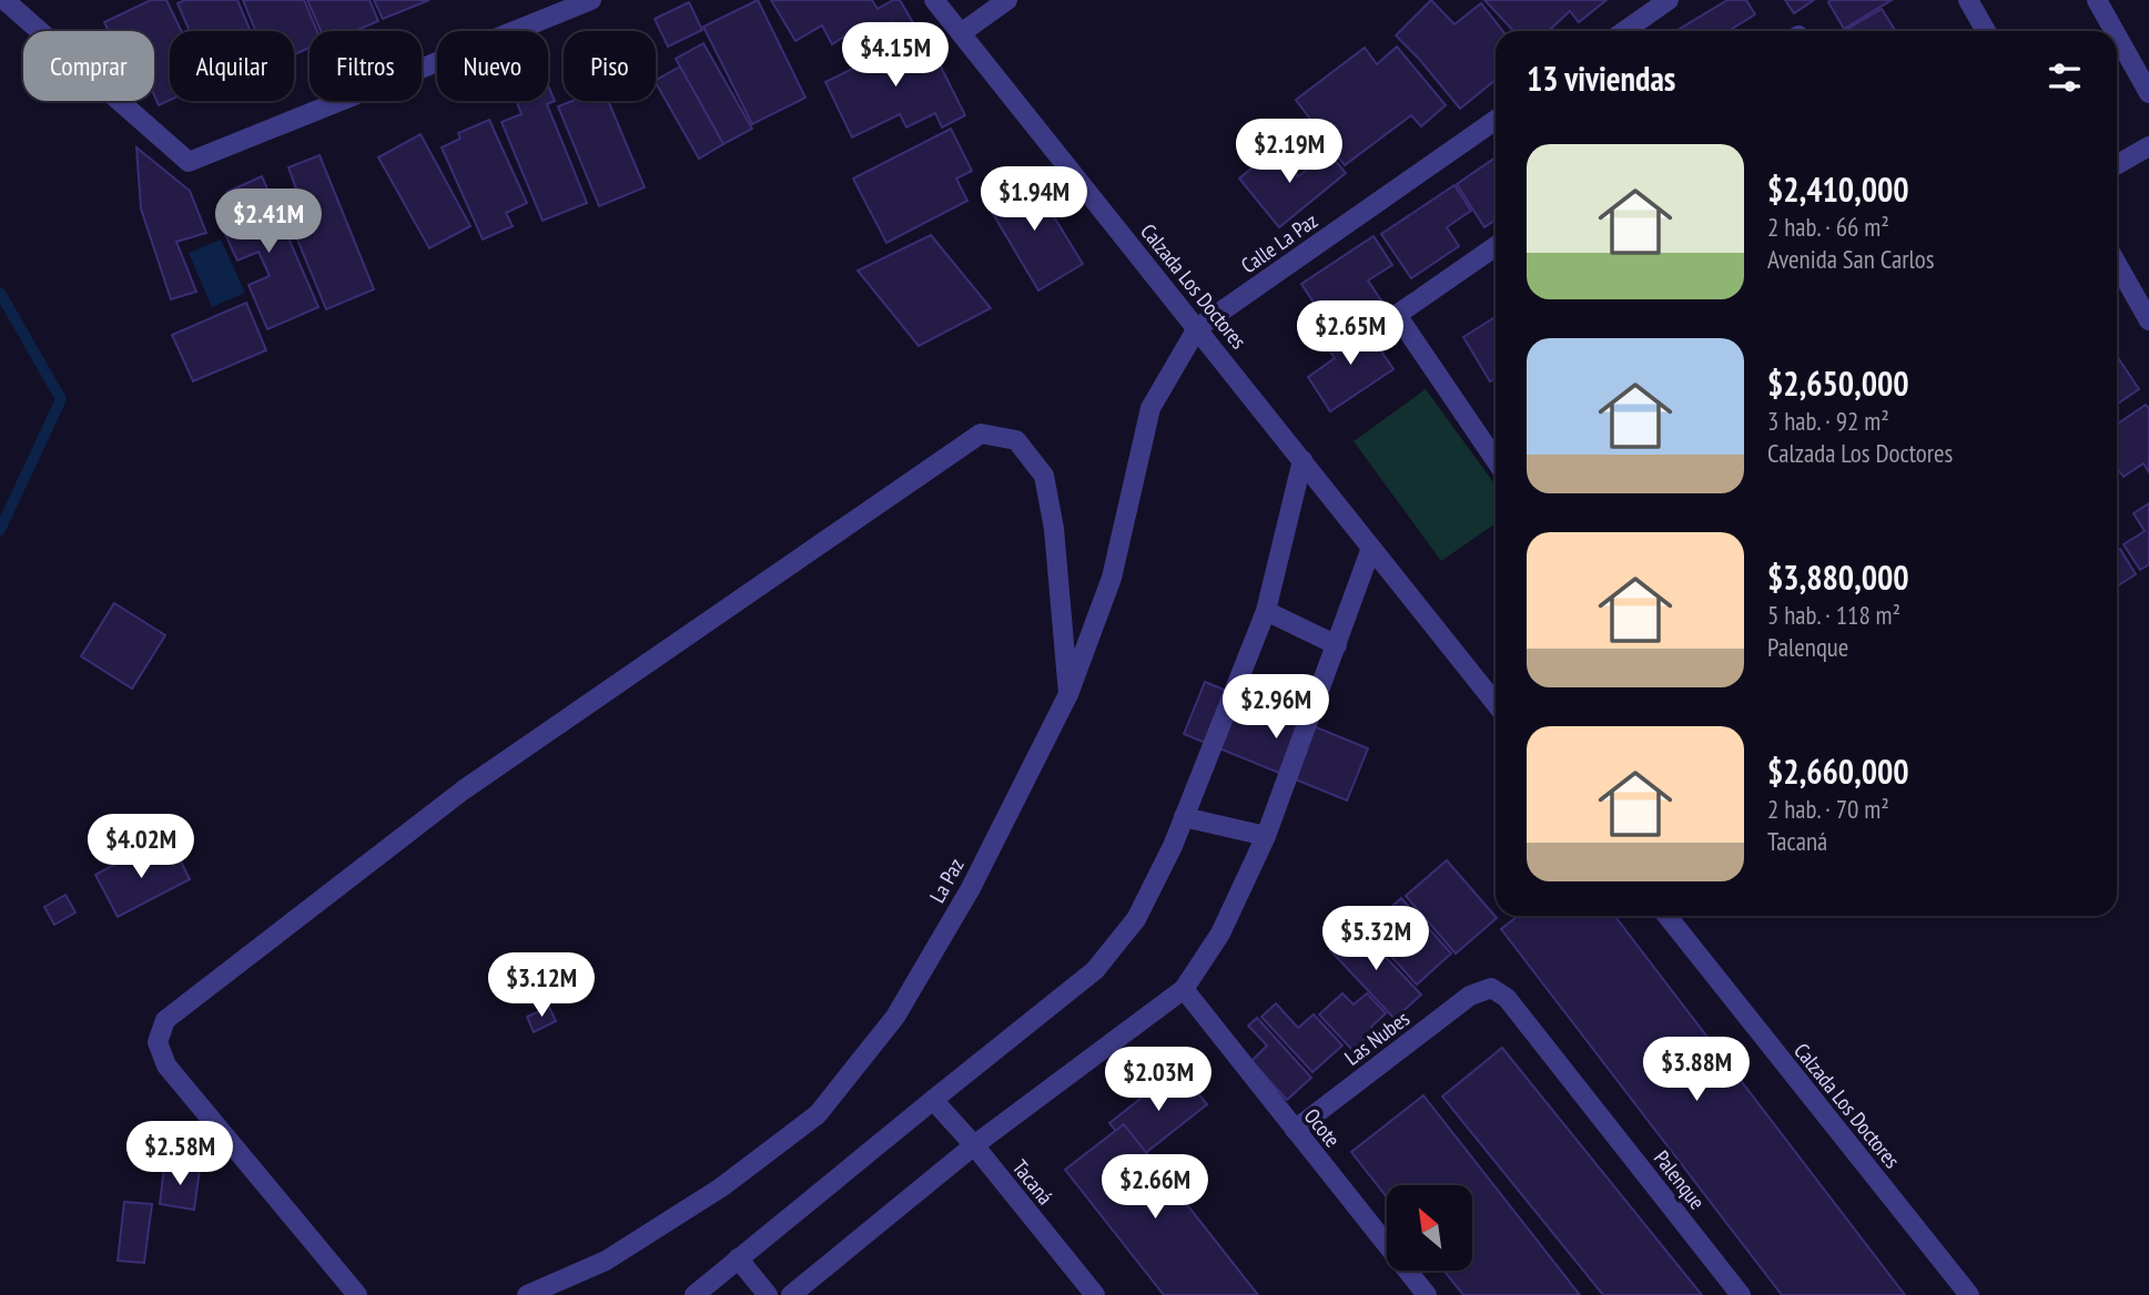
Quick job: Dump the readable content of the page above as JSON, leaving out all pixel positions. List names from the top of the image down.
{
  "streets": {
    "street": [
      "Calle La Paz",
      "Calzada Los Doctores",
      "La Paz",
      "Las Nubes",
      "Ocote",
      "Palenque",
      "Tacaná"
    ]
  },
  "crossings": [
    ["Calle La Paz", "Calzada Los Doctores"],
    ["Calle La Paz", "La Paz"],
    ["Calzada Los Doctores", "La Paz"],
    ["Las Nubes", "Ocote"],
    ["Las Nubes", "Palenque"]
  ],
  "north": "top left",
  "page": {
    "price": [
      "$4.15M",
      "$2.19M",
      "$1.94M",
      "$2.41M",
      "$2.65M",
      "$2.96M",
      "$4.02M",
      "$5.32M",
      "$3.12M",
      "$3.88M",
      "$2.03M",
      "$2.58M",
      "$2.66M"
    ],
    "chip": [
      "Comprar",
      "Alquilar",
      "Filtros",
      "Nuevo",
      "Piso"
    ],
    "heading": "13 viviendas",
    "list": [
      {
        "name": "$2,410,000",
        "note": "2 hab. · 66 m² · Avenida San Carlos"
      },
      {
        "name": "$2,650,000",
        "note": "3 hab. · 92 m² · Calzada Los Doctores"
      },
      {
        "name": "$3,880,000",
        "note": "5 hab. · 118 m² · Palenque"
      },
      {
        "name": "$2,660,000",
        "note": "2 hab. · 70 m² · Tacaná"
      }
    ]
  }
}
